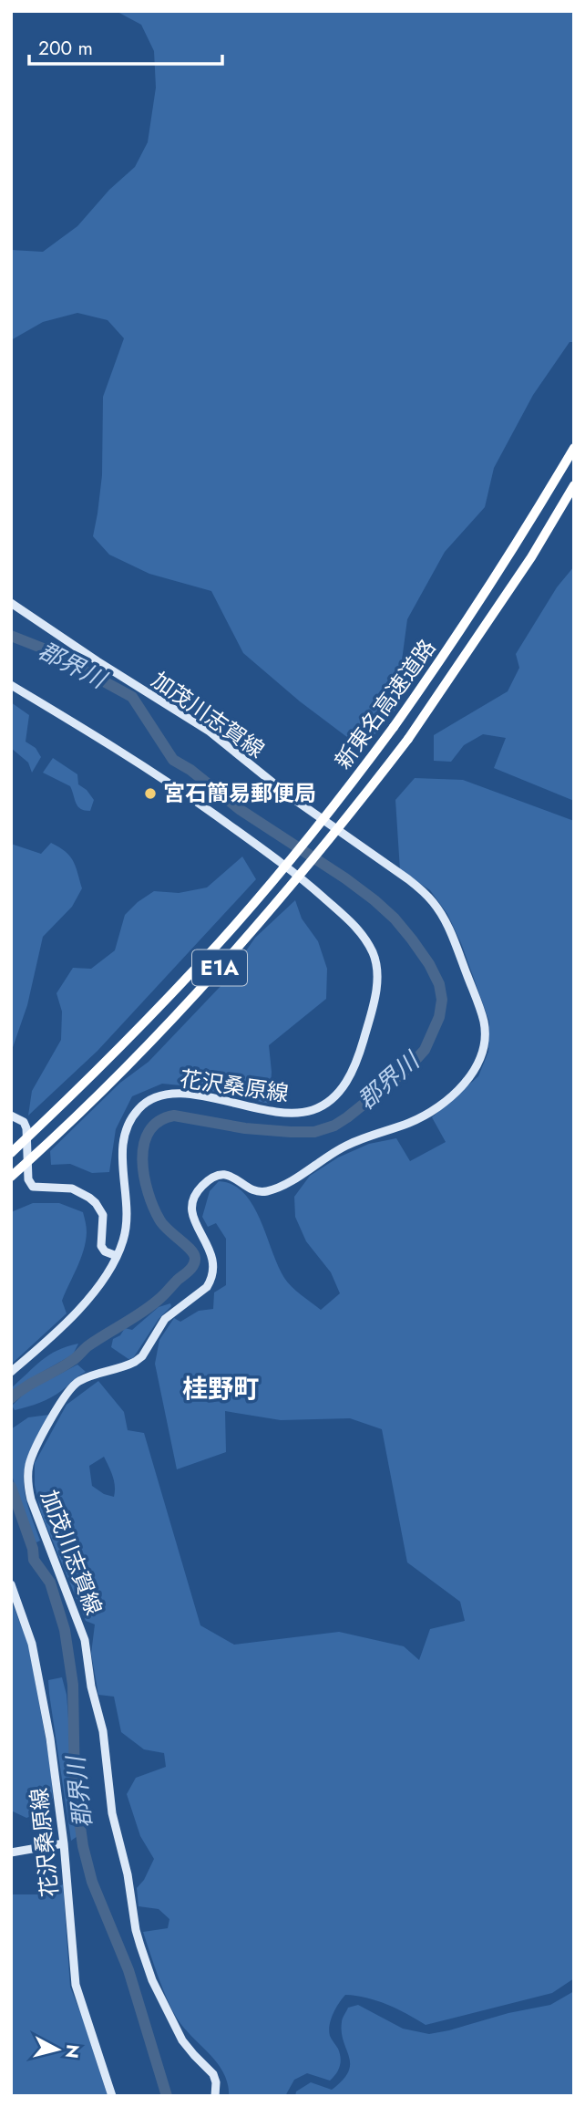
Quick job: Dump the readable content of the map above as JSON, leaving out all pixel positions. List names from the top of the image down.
{
  "streets": {
    "highway": ["新東名高速道路", "E1A"],
    "main road": ["加茂川志賀線", "花沢桑原線"]
  },
  "districts": ["桂野町"],
  "water": ["郡界川"],
  "places": ["宮石簡易郵便局"],
  "scale_bar": "200 m",
  "north": "right"
}
